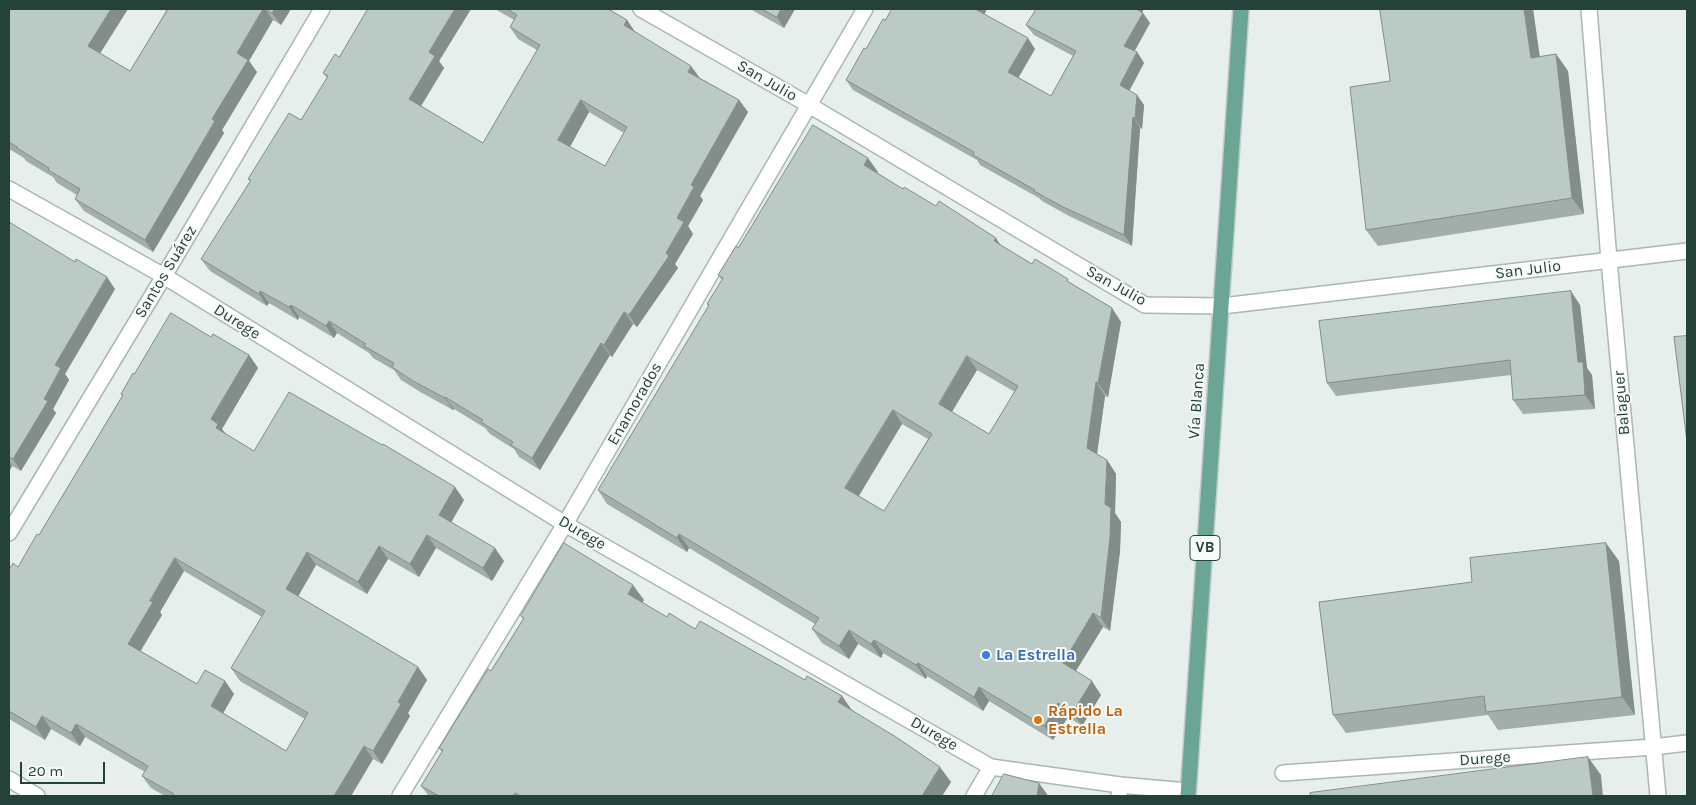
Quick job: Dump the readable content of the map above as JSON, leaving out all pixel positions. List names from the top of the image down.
{
  "streets": {
    "main road": ["Vía Blanca", "VB"],
    "street": [
      "San Julio",
      "Santos Suárez",
      "Durege",
      "Balaguer",
      "Enamorados"
    ]
  },
  "crossings": [
    ["San Julio", "Vía Blanca"],
    ["San Julio", "Balaguer"],
    ["San Julio", "Enamorados"],
    ["Santos Suárez", "Durege"],
    ["Durege", "Vía Blanca"],
    ["Durege", "Balaguer"],
    ["Durege", "Enamorados"]
  ],
  "places": ["La Estrella", "Rápido La Estrella"],
  "scale_bar": "20 m"
}
